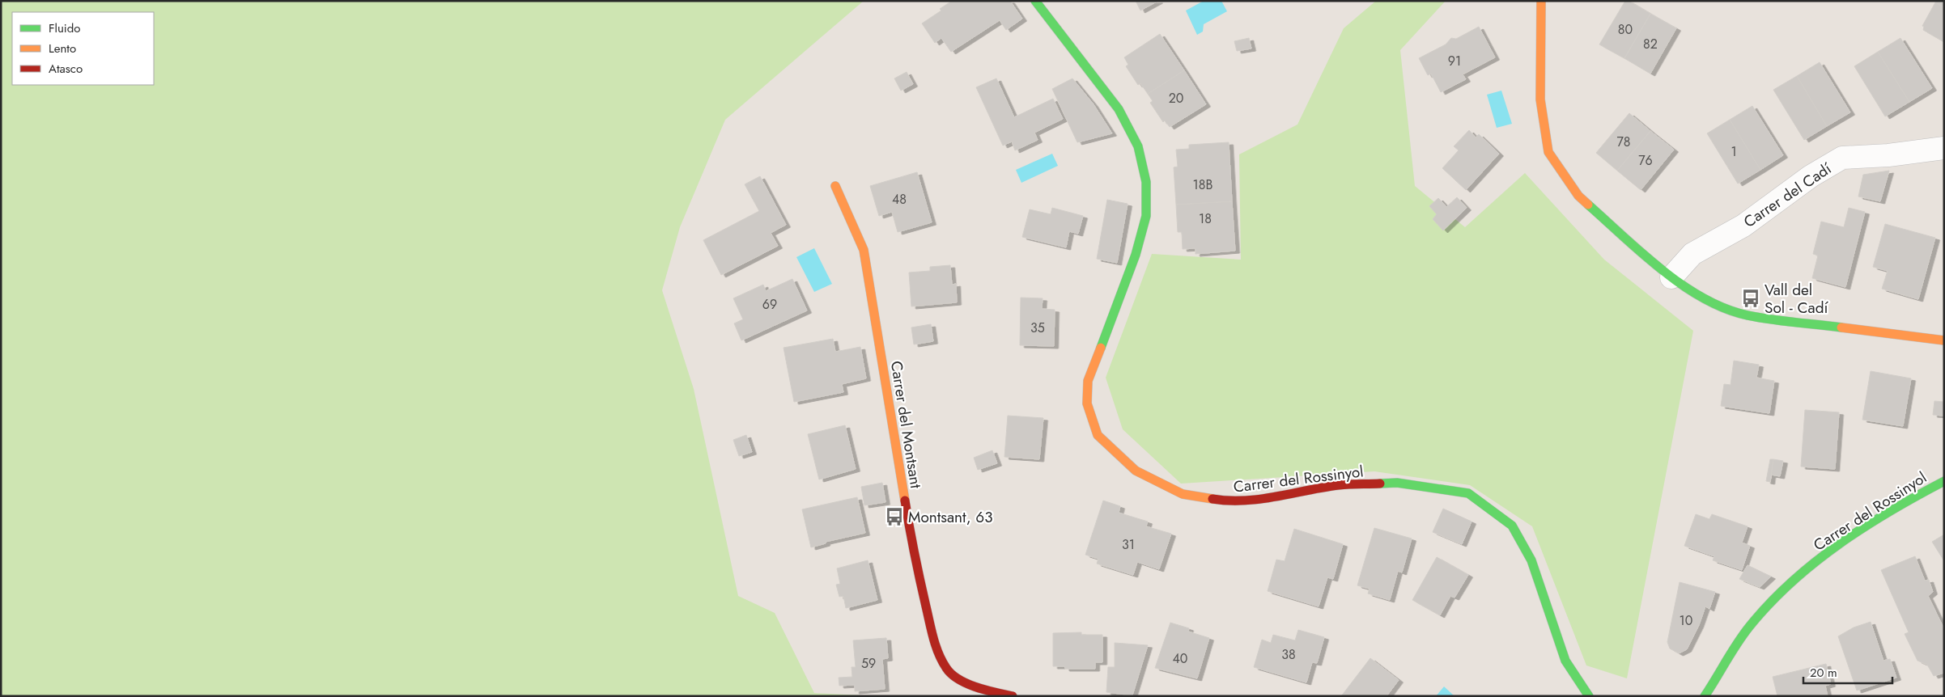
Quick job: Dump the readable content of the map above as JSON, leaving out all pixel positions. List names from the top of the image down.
{
  "streets": {
    "street": ["Carrer del Cadí", "Carrer del Montsant", "Carrer del Rossinyol"]
  },
  "places": {
    "bus stop": ["Vall del Sol - Cadí", "Montsant, 63"]
  },
  "house_numbers": [
    "80",
    "82",
    "91",
    "20",
    "78",
    "1",
    "76",
    "18B",
    "48",
    "18",
    "69",
    "35",
    "31",
    "10",
    "38",
    "40",
    "59"
  ],
  "legend": ["Fluido", "Lento", "Atasco"],
  "scale_bar": "20 m"
}
